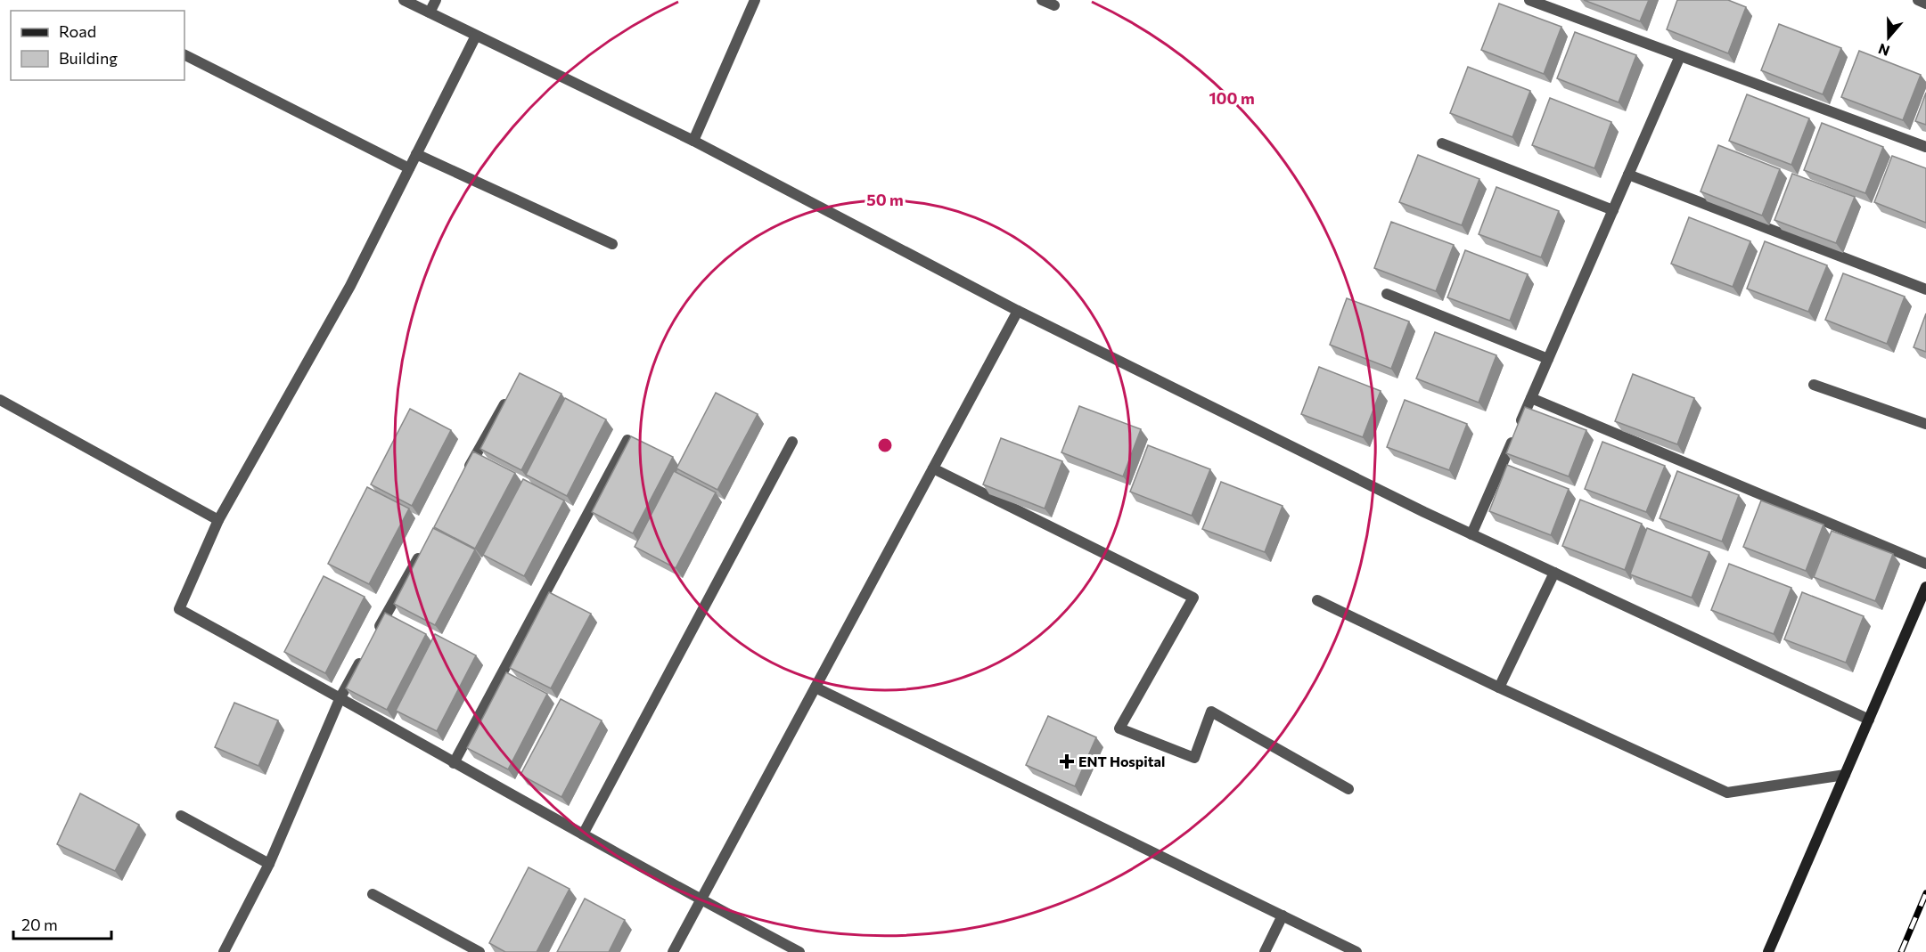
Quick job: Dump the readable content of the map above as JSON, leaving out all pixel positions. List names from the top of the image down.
{
  "places": {
    "health": ["ENT Hospital"]
  },
  "legend": ["Road", "Building"],
  "scale_bar": "20 m",
  "north": "bottom",
  "rings": ["100 m", "50 m"]
}
